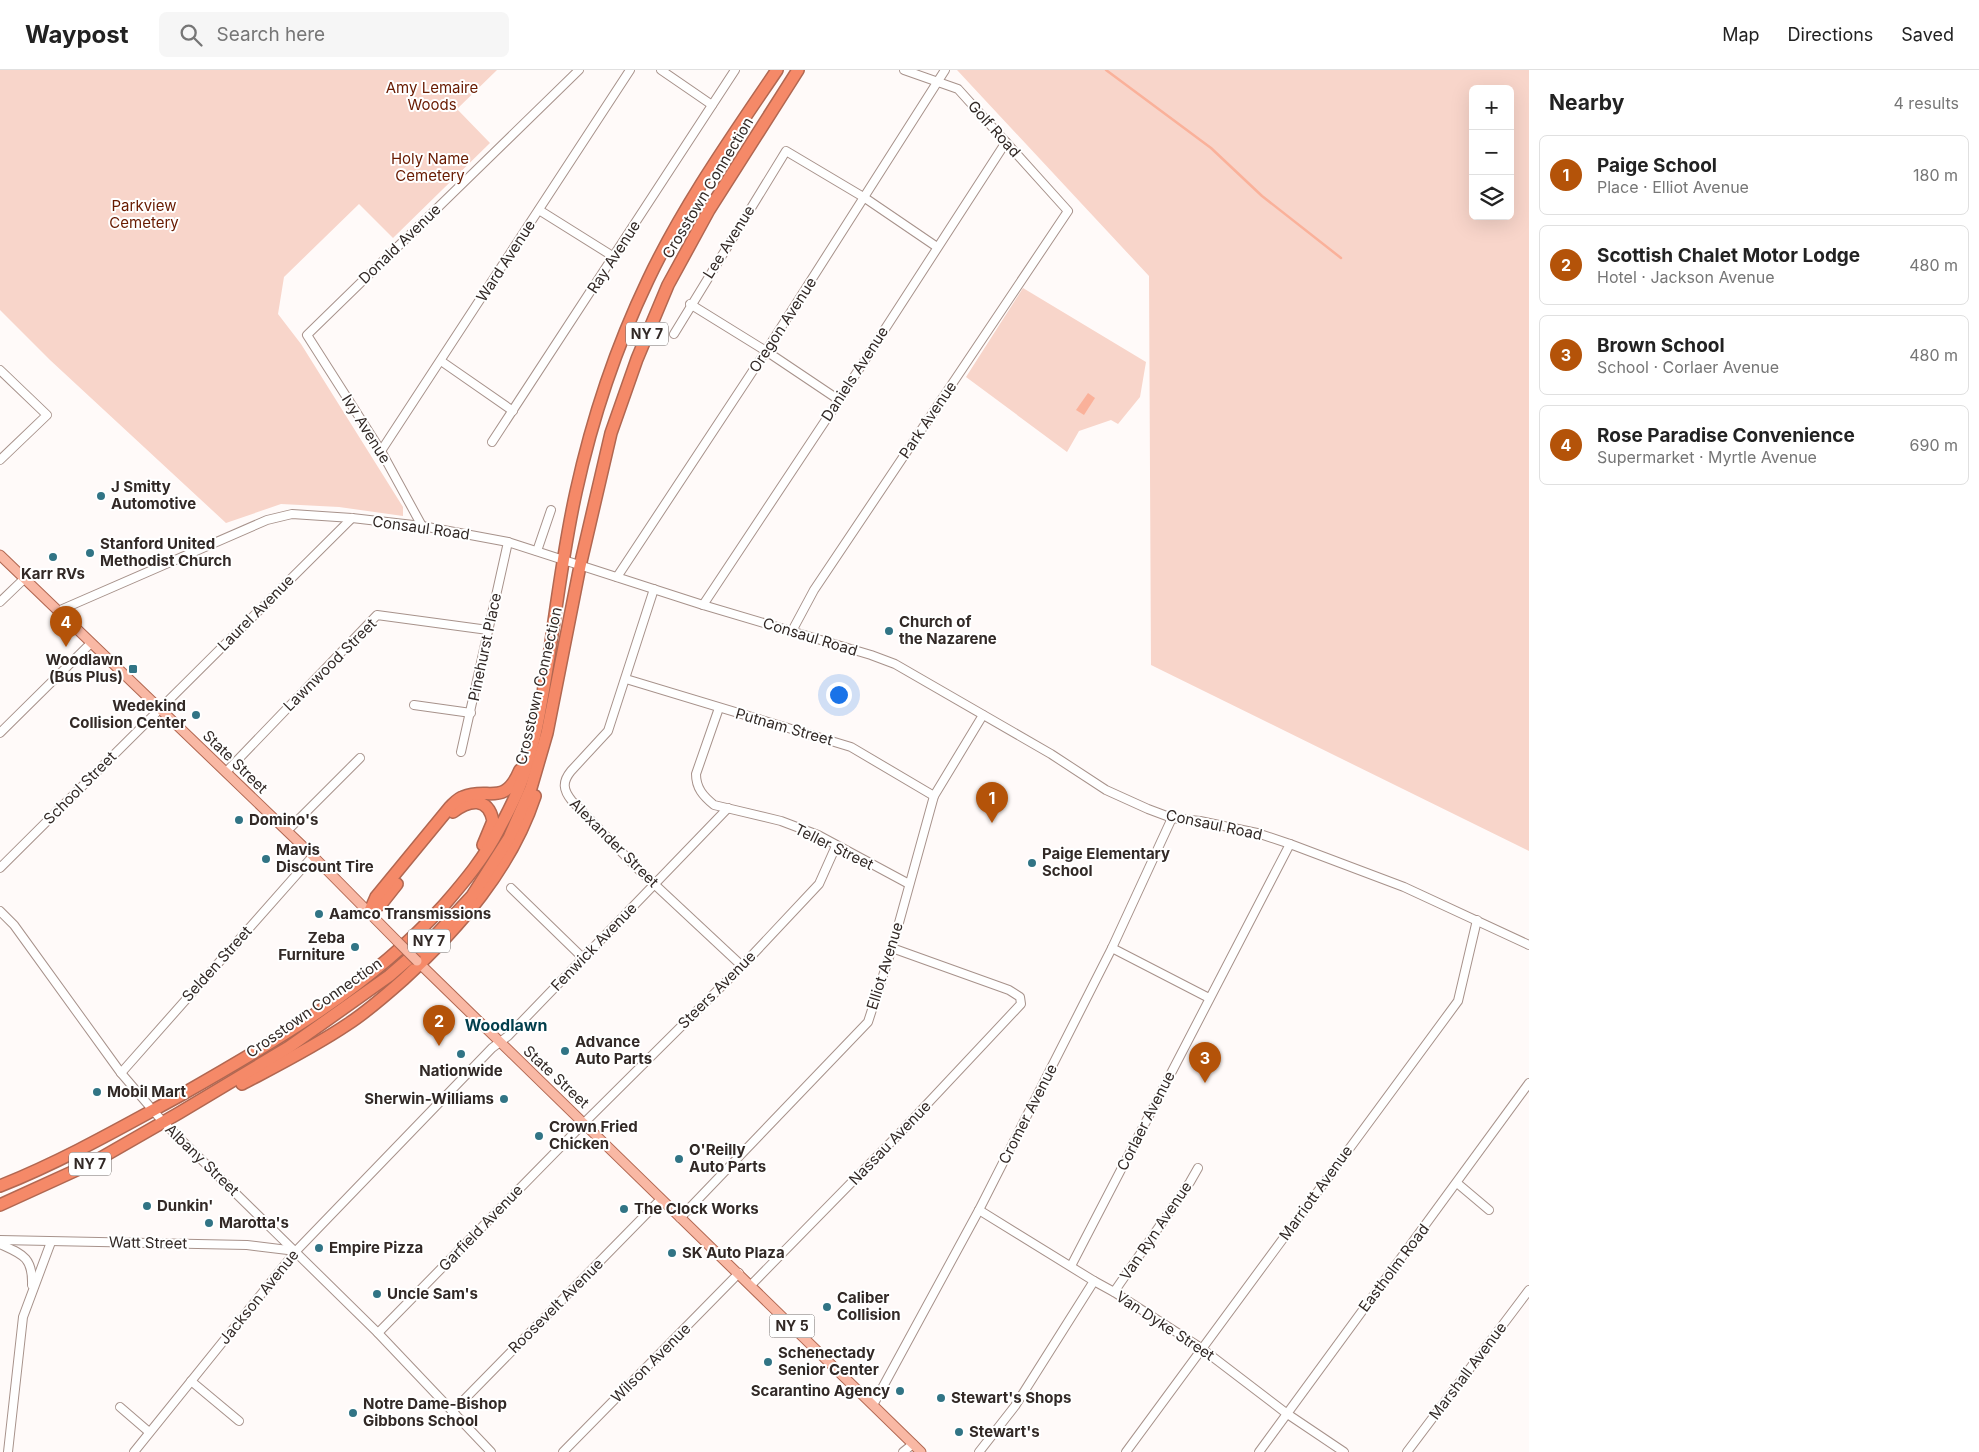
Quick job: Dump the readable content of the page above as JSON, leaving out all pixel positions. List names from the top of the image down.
{
  "streets": {
    "highway": ["Crosstown Connection", "NY 7"],
    "main road": ["State Street", "NY 5"],
    "street": [
      "Golf Road",
      "Lee Avenue",
      "Donald Avenue",
      "Ray Avenue",
      "Ward Avenue",
      "Oregon Avenue",
      "Daniels Avenue",
      "Park Avenue",
      "Ivy Avenue",
      "Consaul Road",
      "Laurel Avenue",
      "Pinehurst Place",
      "Lawnwood Street",
      "Putnam Street",
      "School Street",
      "Alexander Street",
      "Teller Street",
      "Fenwick Avenue",
      "Selden Street",
      "Elliot Avenue",
      "Steers Avenue",
      "Cromer Avenue",
      "Corlaer Avenue",
      "Nassau Avenue",
      "Albany Street",
      "Marriott Avenue",
      "Garfield Avenue",
      "Van Ryn Avenue",
      "Watt Street",
      "Eastholm Road",
      "Jackson Avenue",
      "Roosevelt Avenue",
      "Van Dyke Street",
      "Wilson Avenue",
      "Marshall Avenue"
    ]
  },
  "crossings": [
    ["Golf Road", "Oregon Avenue"],
    ["Golf Road", "Daniels Avenue"],
    ["Golf Road", "Park Avenue"],
    ["Crosstown Connection", "Consaul Road"],
    ["Crosstown Connection", "Albany Street"],
    ["Lee Avenue", "Oregon Avenue"],
    ["Donald Avenue", "Ivy Avenue"],
    ["Ward Avenue", "Ivy Avenue"],
    ["Oregon Avenue", "Consaul Road"],
    ["Daniels Avenue", "Consaul Road"],
    ["Park Avenue", "Consaul Road"],
    ["Ivy Avenue", "Consaul Road"],
    ["Consaul Road", "Laurel Avenue"],
    ["Consaul Road", "Pinehurst Place"],
    ["Consaul Road", "State Street"],
    ["Consaul Road", "Alexander Street"],
    ["Consaul Road", "Elliot Avenue"],
    ["Consaul Road", "Cromer Avenue"],
    ["Consaul Road", "Corlaer Avenue"],
    ["Consaul Road", "Marriott Avenue"],
    ["Laurel Avenue", "State Street"],
    ["Laurel Avenue", "School Street"],
    ["Pinehurst Place", "Lawnwood Street"],
    ["Lawnwood Street", "State Street"],
    ["Putnam Street", "Alexander Street"],
    ["Putnam Street", "Elliot Avenue"],
    ["State Street", "School Street"],
    ["State Street", "Fenwick Avenue"],
    ["State Street", "Selden Street"],
    ["State Street", "Elliot Avenue"],
    ["State Street", "Steers Avenue"],
    ["State Street", "Cromer Avenue"],
    ["State Street", "Nassau Avenue"],
    ["State Street", "Garfield Avenue"],
    ["State Street", "Jackson Avenue"],
    ["State Street", "Roosevelt Avenue"],
    ["State Street", "Wilson Avenue"],
    ["Alexander Street", "Fenwick Avenue"],
    ["Alexander Street", "Steers Avenue"],
    ["Teller Street", "Fenwick Avenue"],
    ["Teller Street", "Elliot Avenue"],
    ["Teller Street", "Steers Avenue"],
    ["Fenwick Avenue", "Jackson Avenue"],
    ["Selden Street", "Albany Street"],
    ["Elliot Avenue", "Nassau Avenue"],
    ["Steers Avenue", "Garfield Avenue"],
    ["Cromer Avenue", "Van Dyke Street"],
    ["Corlaer Avenue", "Van Dyke Street"],
    ["Albany Street", "Garfield Avenue"],
    ["Albany Street", "Watt Street"],
    ["Albany Street", "Jackson Avenue"],
    ["Albany Street", "Roosevelt Avenue"],
    ["Marriott Avenue", "Van Dyke Street"],
    ["Van Ryn Avenue", "Van Dyke Street"],
    ["Watt Street", "Jackson Avenue"],
    ["Eastholm Road", "Van Dyke Street"]
  ],
  "districts": ["Woodlawn"],
  "parks": ["Amy Lemaire Woods", "Holy Name Cemetery", "Parkview Cemetery"],
  "places": {
    "other": [
      "J Smitty Automotive",
      "Stanford United Methodist Church",
      "Karr RVs",
      "Church of the Nazarene",
      "Wedekind Collision Center",
      "Domino's",
      "Mavis Discount Tire",
      "Paige Elementary School",
      "Aamco Transmissions",
      "Zeba Furniture",
      "Advance Auto Parts",
      "Nationwide",
      "Mobil Mart",
      "Sherwin-Williams",
      "Crown Fried Chicken",
      "O'Reilly Auto Parts",
      "Dunkin'",
      "The Clock Works",
      "Marotta's",
      "Empire Pizza",
      "SK Auto Plaza",
      "Uncle Sam's",
      "Caliber Collision",
      "Schenectady Senior Center",
      "Scarantino Agency",
      "Stewart's Shops",
      "Notre Dame-Bishop Gibbons School",
      "Stewart's"
    ],
    "transit": ["Woodlawn (Bus Plus)"]
  },
  "page": {
    "header": "Waypost",
    "search": "Search here",
    "nav": ["Map", "Directions", "Saved"],
    "heading": ["Nearby", "4 results"],
    "map_buttons": ["+", "−"],
    "list": [
      {
        "mark": "1",
        "name": "Paige School",
        "note": "Place · Elliot Avenue",
        "value": "180 m"
      },
      {
        "mark": "2",
        "name": "Scottish Chalet Motor Lodge",
        "note": "Hotel · Jackson Avenue",
        "value": "480 m"
      },
      {
        "mark": "3",
        "name": "Brown School",
        "note": "School · Corlaer Avenue",
        "value": "480 m"
      },
      {
        "mark": "4",
        "name": "Rose Paradise Convenience",
        "note": "Supermarket · Myrtle Avenue",
        "value": "690 m"
      }
    ],
    "pins": [
      "4",
      "1",
      "2",
      "3"
    ]
  }
}
